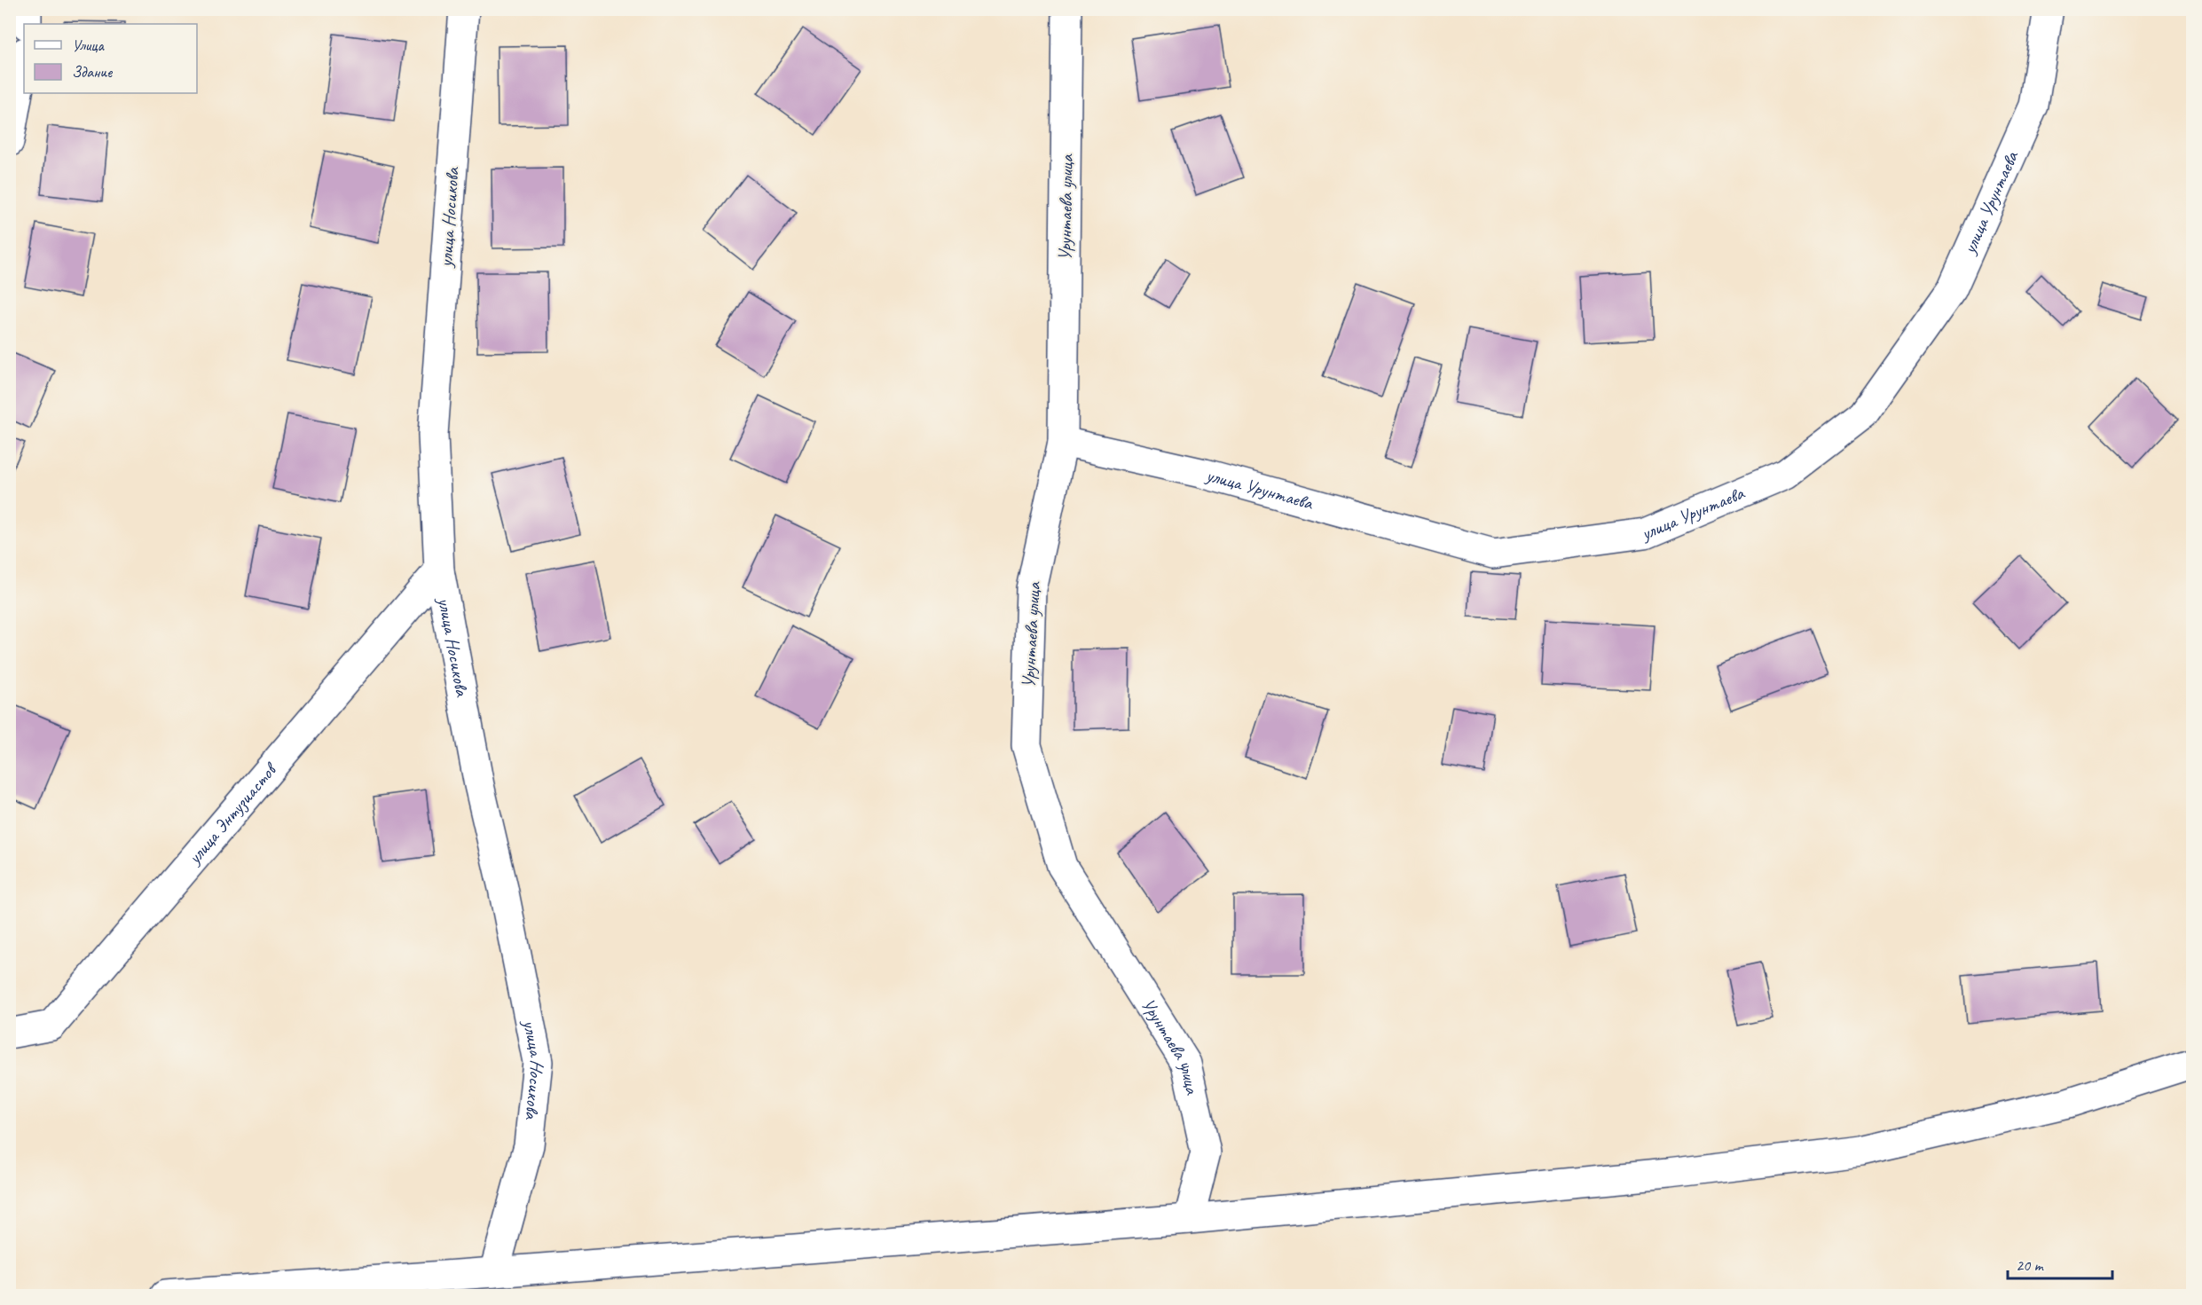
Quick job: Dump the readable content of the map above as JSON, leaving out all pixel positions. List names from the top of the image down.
{
  "streets": {
    "street": [
      "улица Урунтаева",
      "Урунтаева улица",
      "улица Носикова",
      "улица Энтузиастов"
    ]
  },
  "crossings": [
    ["улица Урунтаева", "Урунтаева улица"],
    ["улица Носикова", "улица Энтузиастов"]
  ],
  "legend": ["Улица", "Здание"],
  "scale_bar": "20 m"
}
